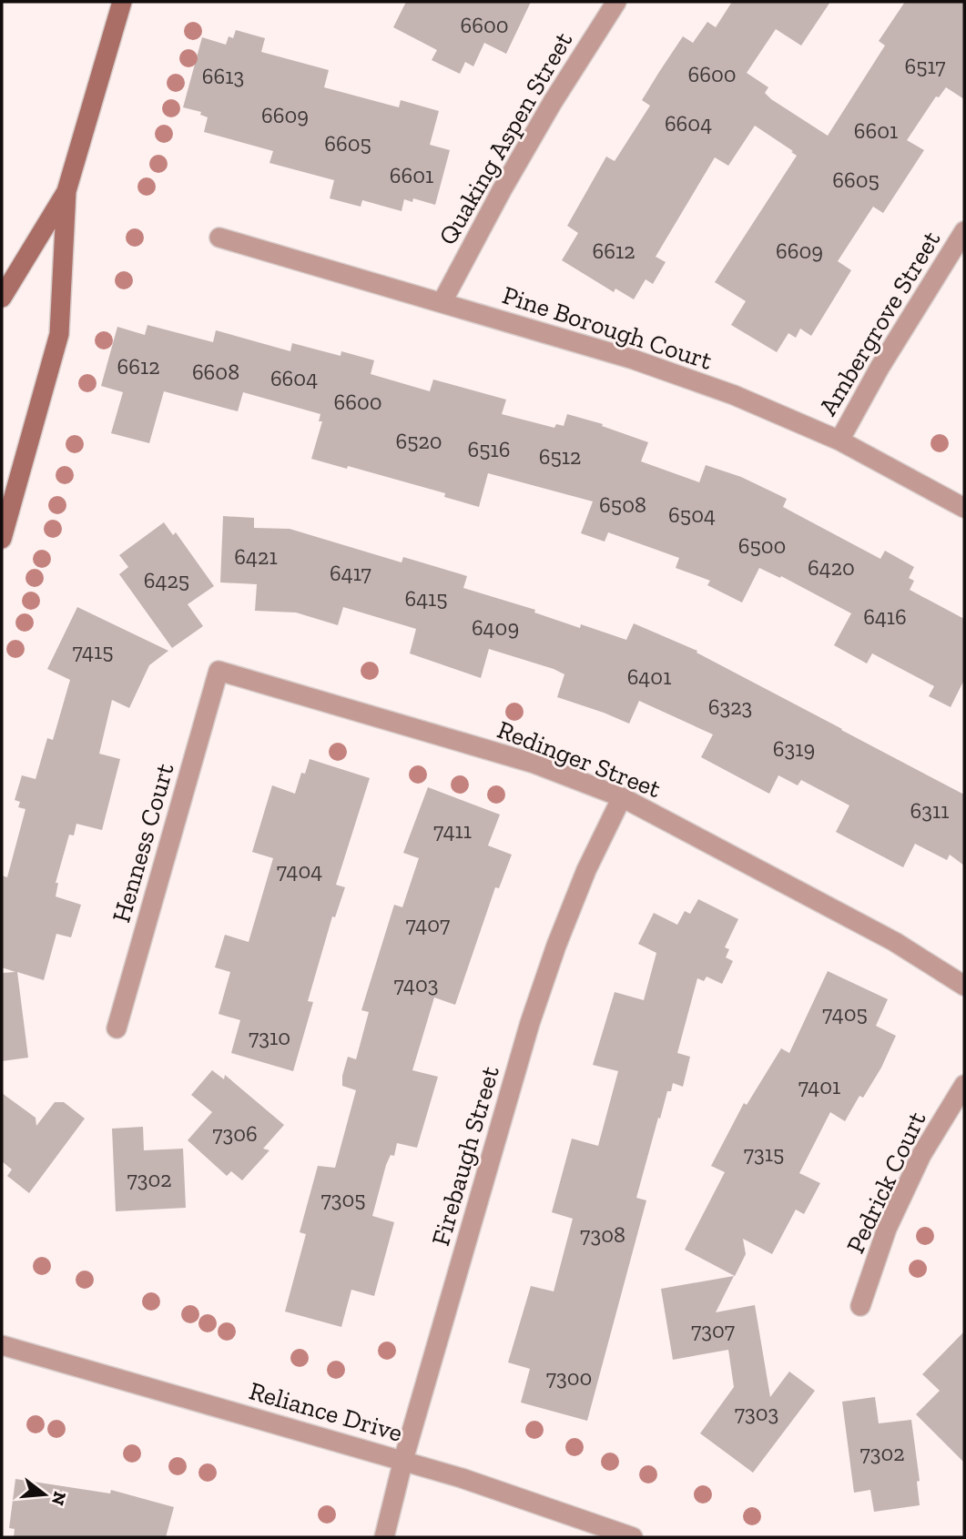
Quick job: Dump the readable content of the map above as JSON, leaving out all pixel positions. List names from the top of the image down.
{
  "streets": {
    "street": [
      "Quaking Aspen Street",
      "Ambergrove Street",
      "Pine Borough Court",
      "Redinger Street",
      "Henness Court",
      "Firebaugh Street",
      "Pedrick Court",
      "Reliance Drive"
    ]
  },
  "crossings": [
    ["Quaking Aspen Street", "Pine Borough Court"],
    ["Ambergrove Street", "Pine Borough Court"],
    ["Redinger Street", "Henness Court"],
    ["Redinger Street", "Firebaugh Street"],
    ["Firebaugh Street", "Reliance Drive"]
  ],
  "house_numbers": [
    "6600",
    "6517",
    "6600",
    "6613",
    "6609",
    "6604",
    "6601",
    "6605",
    "6601",
    "6605",
    "6612",
    "6609",
    "6612",
    "6608",
    "6604",
    "6600",
    "6520",
    "6516",
    "6512",
    "6508",
    "6504",
    "6500",
    "6421",
    "6420",
    "6417",
    "6425",
    "6415",
    "6416",
    "6409",
    "7415",
    "6401",
    "6323",
    "6319",
    "6311",
    "7411",
    "7404",
    "7407",
    "7403",
    "7405",
    "7310",
    "7401",
    "7306",
    "7315",
    "7302",
    "7305",
    "7308",
    "7307",
    "7300",
    "7303",
    "7302"
  ],
  "north": "right"
}
